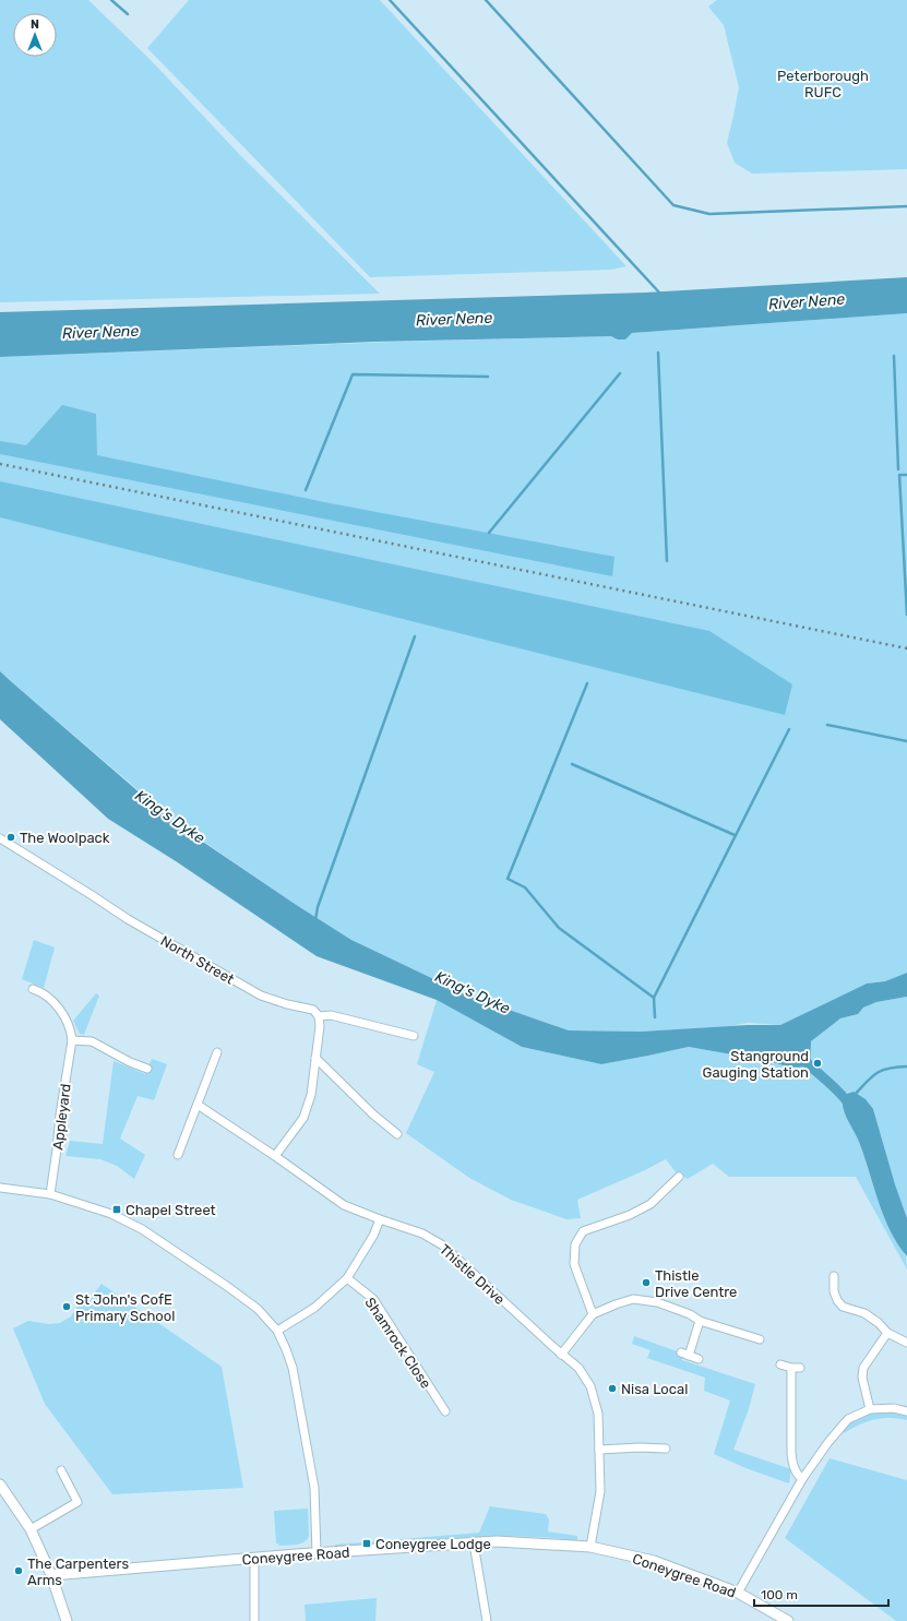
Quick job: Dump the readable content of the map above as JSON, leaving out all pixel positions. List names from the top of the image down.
{
  "streets": {
    "street": [
      "North Street",
      "Appleyard",
      "Thistle Drive",
      "Shamrock Close",
      "Coneygree Road"
    ]
  },
  "crossings": [
    ["Thistle Drive", "Coneygree Road"]
  ],
  "water": ["River Nene", "King's Dyke"],
  "parks": ["Peterborough RUFC"],
  "places": {
    "other": [
      "The Woolpack",
      "Stanground Gauging Station",
      "Thistle Drive Centre",
      "St John's CofE Primary School",
      "Nisa Local",
      "The Carpenters Arms"
    ],
    "transit": ["Chapel Street", "Coneygree Lodge"]
  },
  "scale_bar": "100 m",
  "north": "top"
}
